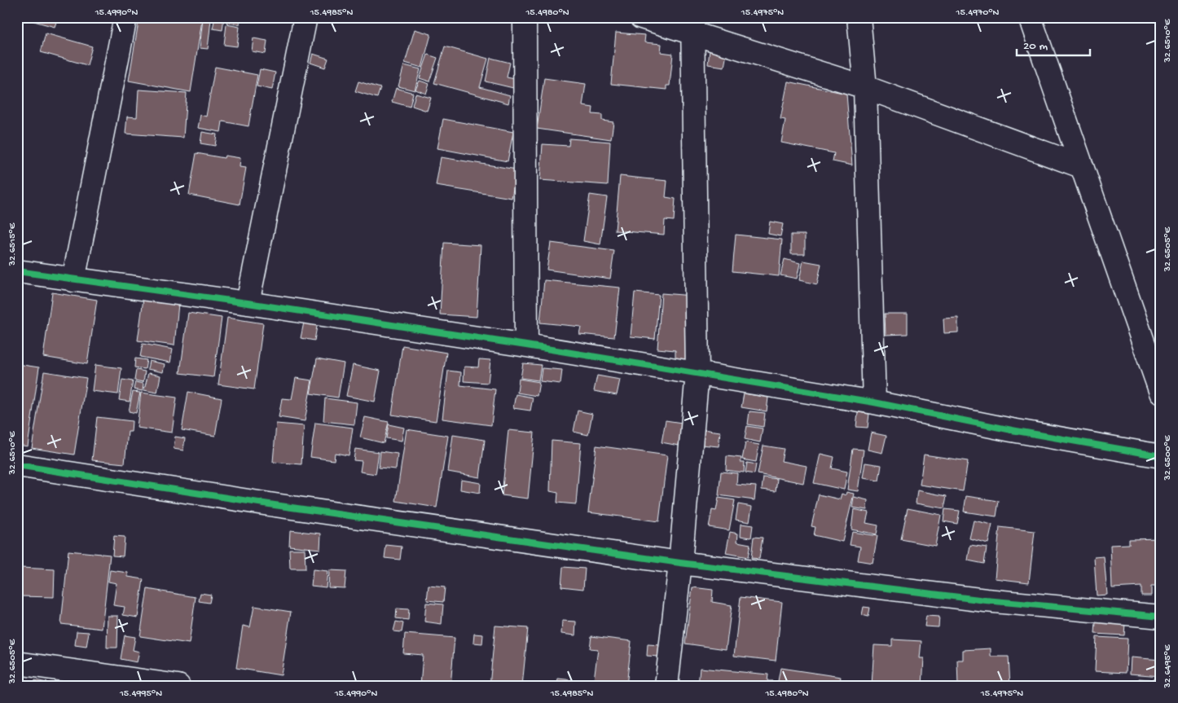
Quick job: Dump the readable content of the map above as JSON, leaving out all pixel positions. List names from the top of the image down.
{
  "scale_bar": "20 m",
  "coordinates": [
    "15.4990°N",
    "15.4985°N",
    "15.4980°N",
    "15.4975°N",
    "15.4970°N",
    "32.6510°E",
    "32.6515°E",
    "32.6505°E",
    "32.6500°E",
    "32.6495°E",
    "15.4995°N"
  ]
}
